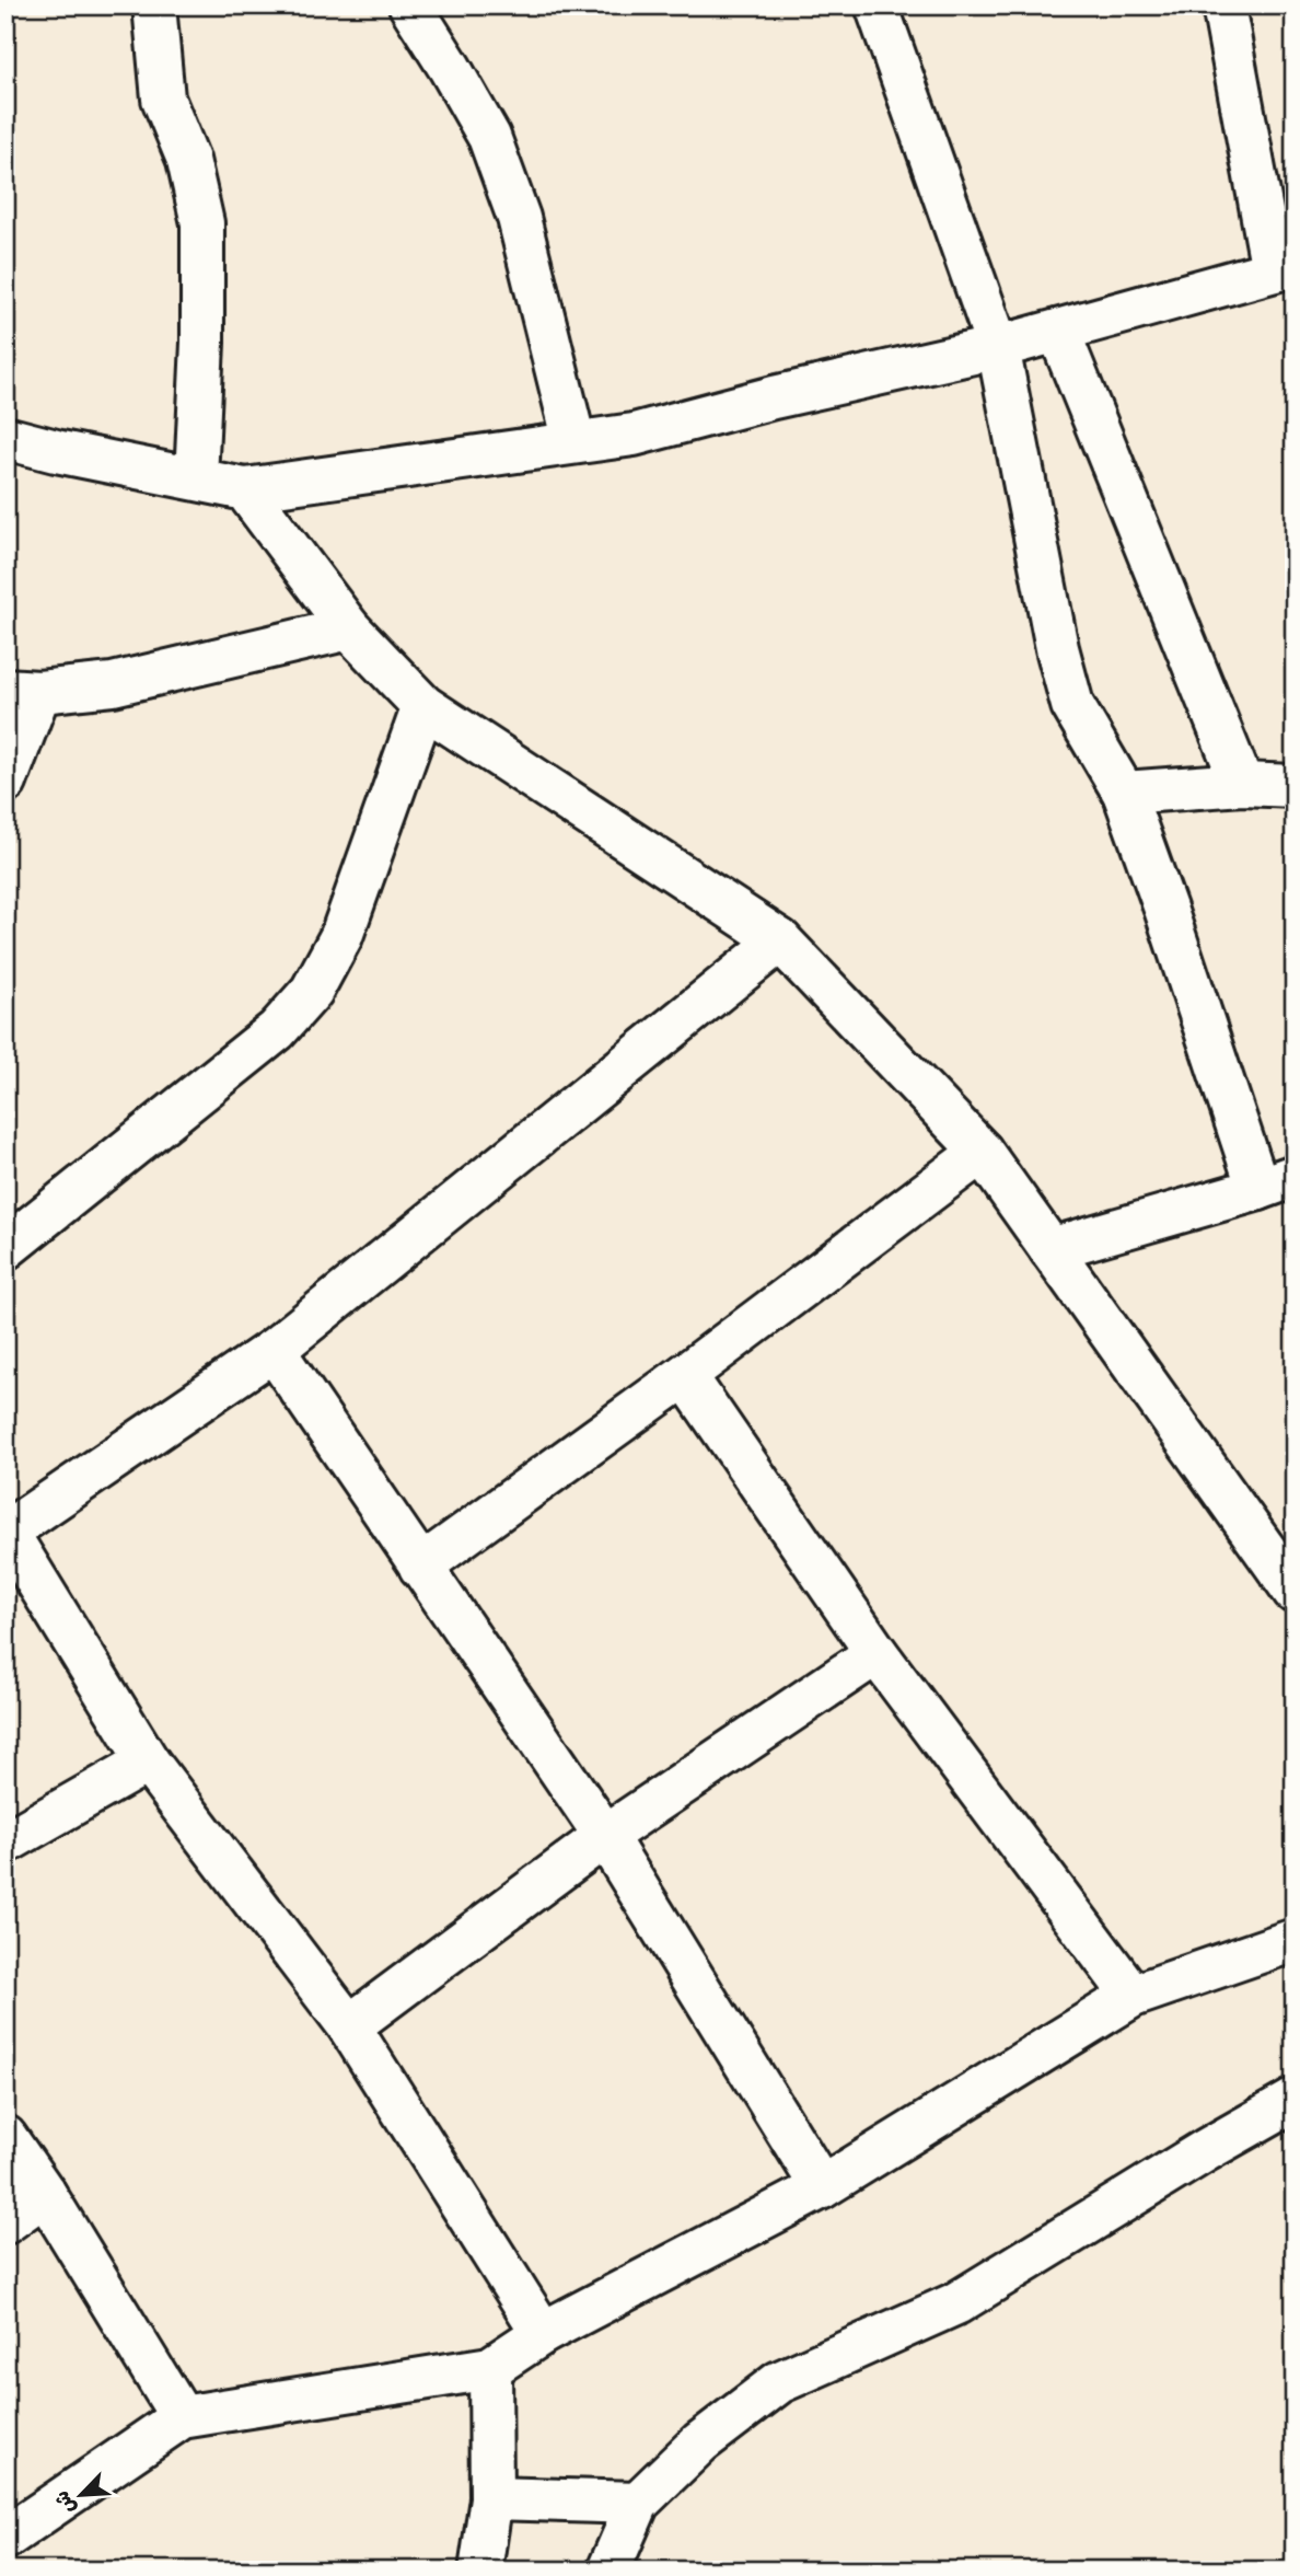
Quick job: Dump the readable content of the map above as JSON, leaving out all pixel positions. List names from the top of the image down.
{
  "north": "bottom left"
}
